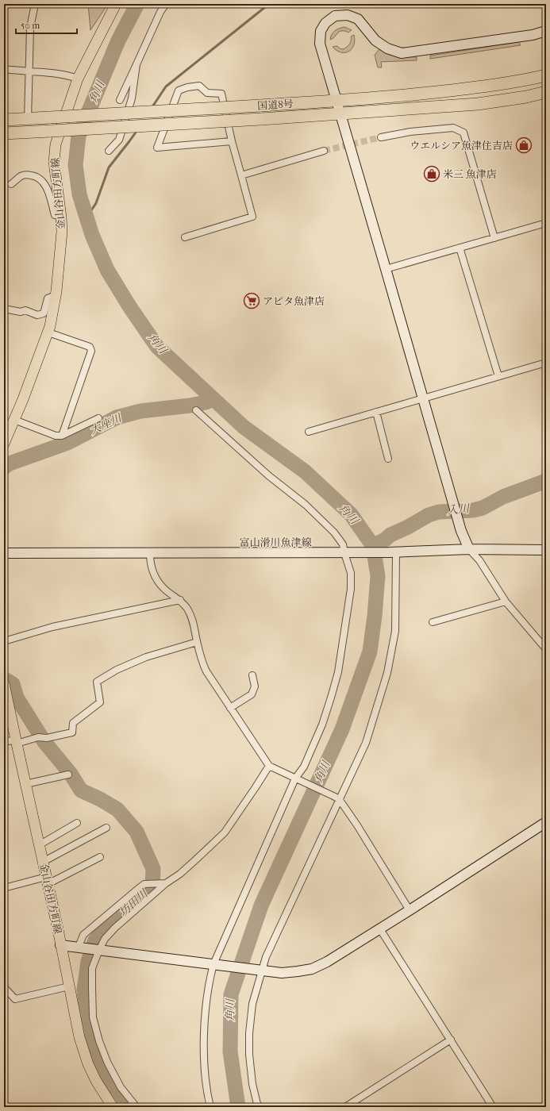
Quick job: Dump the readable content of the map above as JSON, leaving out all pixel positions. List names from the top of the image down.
{
  "streets": {
    "highway": ["国道8号"],
    "main road": ["金山谷田方町線"],
    "street": ["富山滑川魚津線"]
  },
  "water": [
    "角川",
    "大座川",
    "入川",
    "坊田川"
  ],
  "places": {
    "shop": ["ウエルシア魚津住吉店", "米三 魚津店"],
    "supermarket": ["アピタ魚津店"]
  },
  "scale_bar": "50 m"
}
